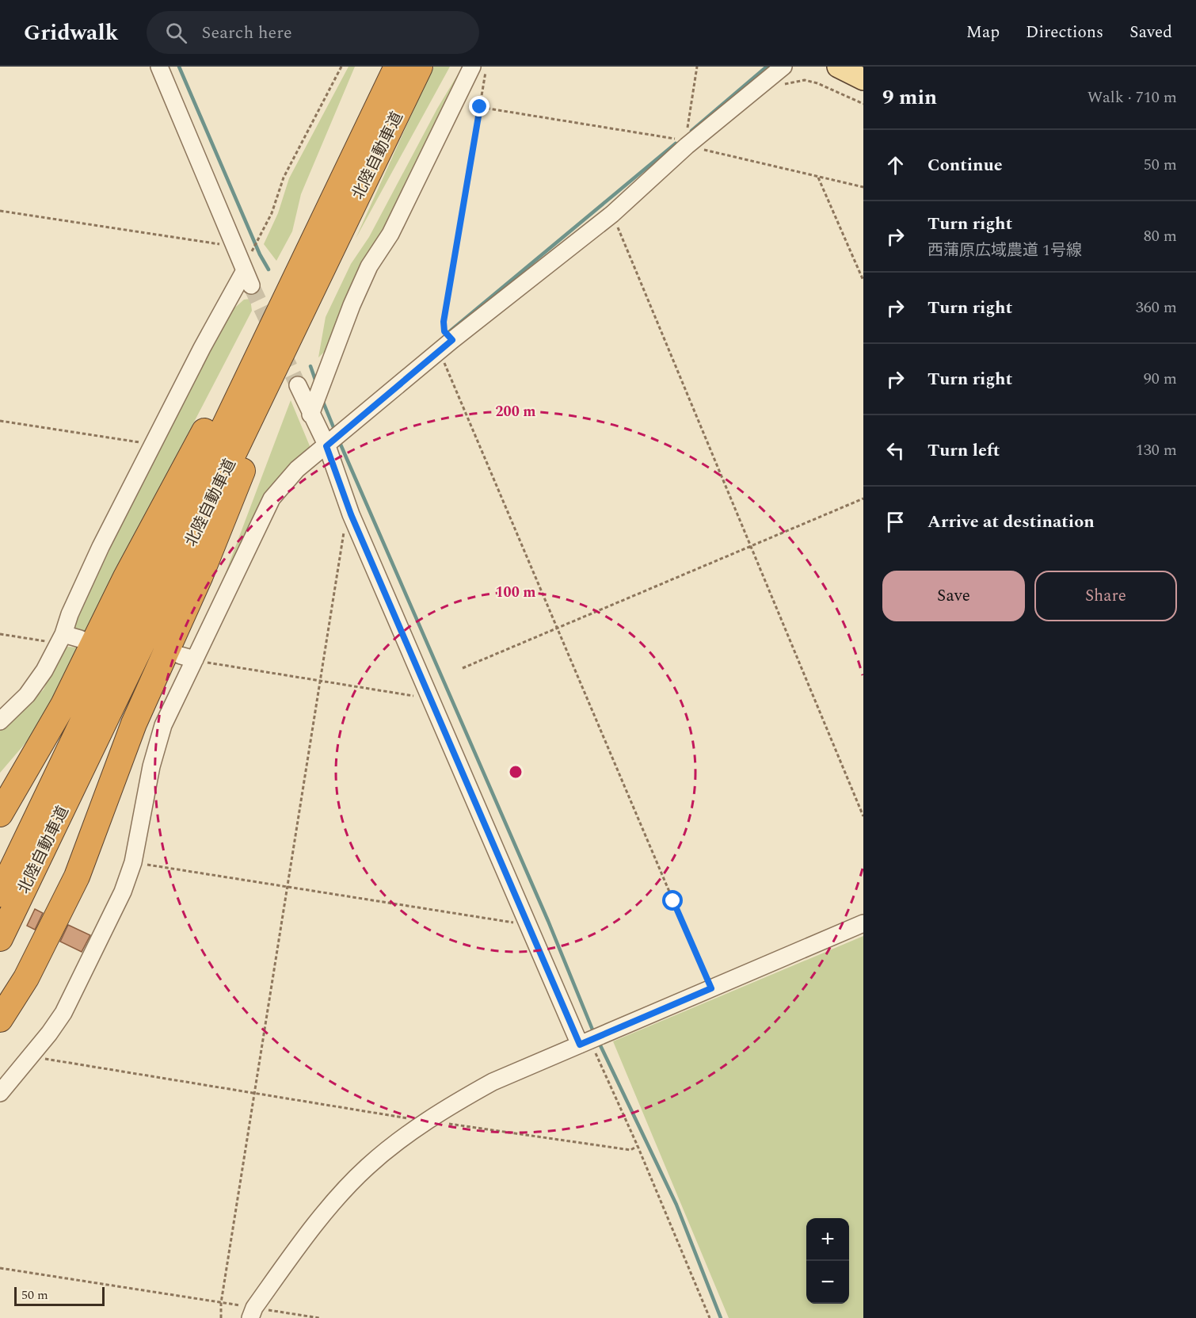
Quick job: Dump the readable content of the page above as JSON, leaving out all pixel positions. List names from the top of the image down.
{
  "streets": {
    "highway": ["北陸自動車道"]
  },
  "scale_bar": "50 m",
  "page": {
    "header": "Gridwalk",
    "search": "Search here",
    "nav": ["Map", "Directions", "Saved"],
    "heading": ["9 min", "Walk · 710 m"],
    "list": [
      ["Continue", "50 m"],
      ["Turn right", "西蒲原広域農道 1号線", "80 m"],
      ["Turn right", "360 m"],
      ["Turn right", "90 m"],
      ["Turn left", "130 m"],
      "Arrive at destination"
    ],
    "buttons": ["Save", "Share"],
    "map_buttons": ["+", "−"],
    "scale": "50 m"
  },
  "rings": ["200 m", "100 m"]
}
